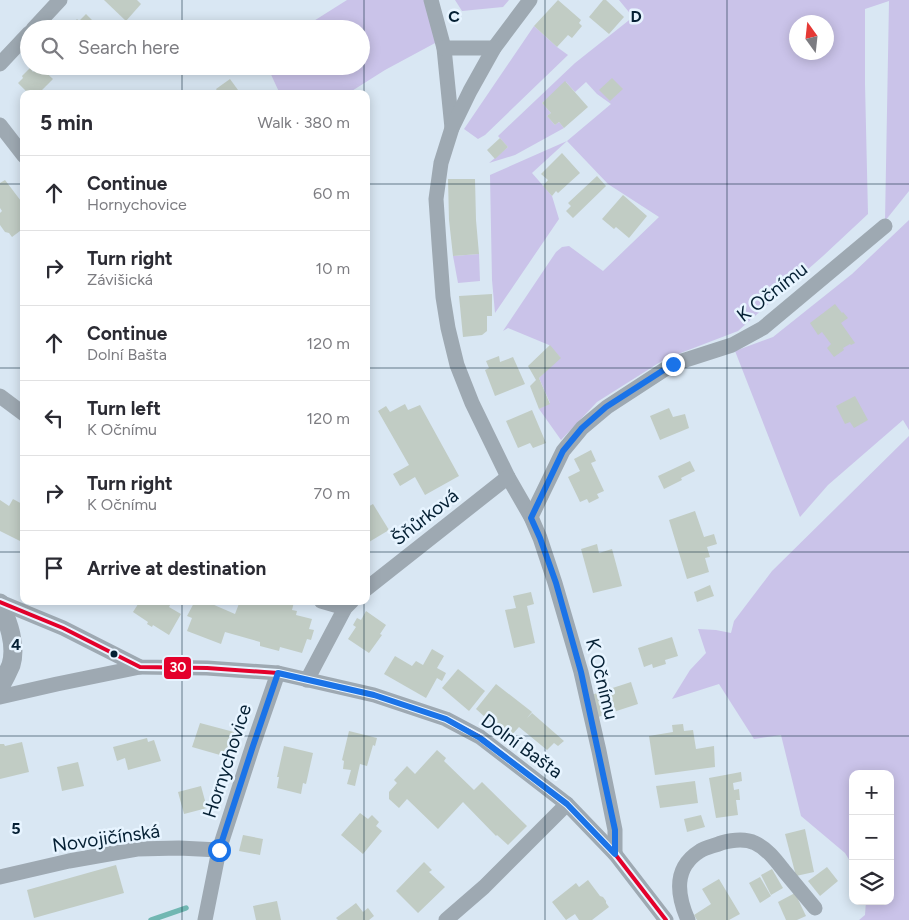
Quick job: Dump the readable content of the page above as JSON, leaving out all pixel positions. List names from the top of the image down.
{
  "streets": {
    "street": [
      "K Očnímu",
      "Šňůrková",
      "Dolní Bašta",
      "Hornychovice",
      "Novojičínská"
    ]
  },
  "crossings": [
    ["K Očnímu", "Šňůrková"],
    ["K Očnímu", "Dolní Bašta"],
    ["Dolní Bašta", "Hornychovice"],
    ["Hornychovice", "Novojičínská"]
  ],
  "lines": ["transit line 30"],
  "north": "top",
  "page": {
    "search": "Search here",
    "heading": ["5 min", "Walk · 380 m"],
    "list": [
      ["Continue", "Hornychovice", "60 m"],
      ["Turn right", "Závišická", "10 m"],
      ["Continue", "Dolní Bašta", "120 m"],
      ["Turn left", "K Očnímu", "120 m"],
      ["Turn right", "K Očnímu", "70 m"],
      "Arrive at destination"
    ],
    "map_buttons": ["+", "−"]
  },
  "grid": {
    "columns": ["C", "D"],
    "rows": ["4", "5"]
  }
}
